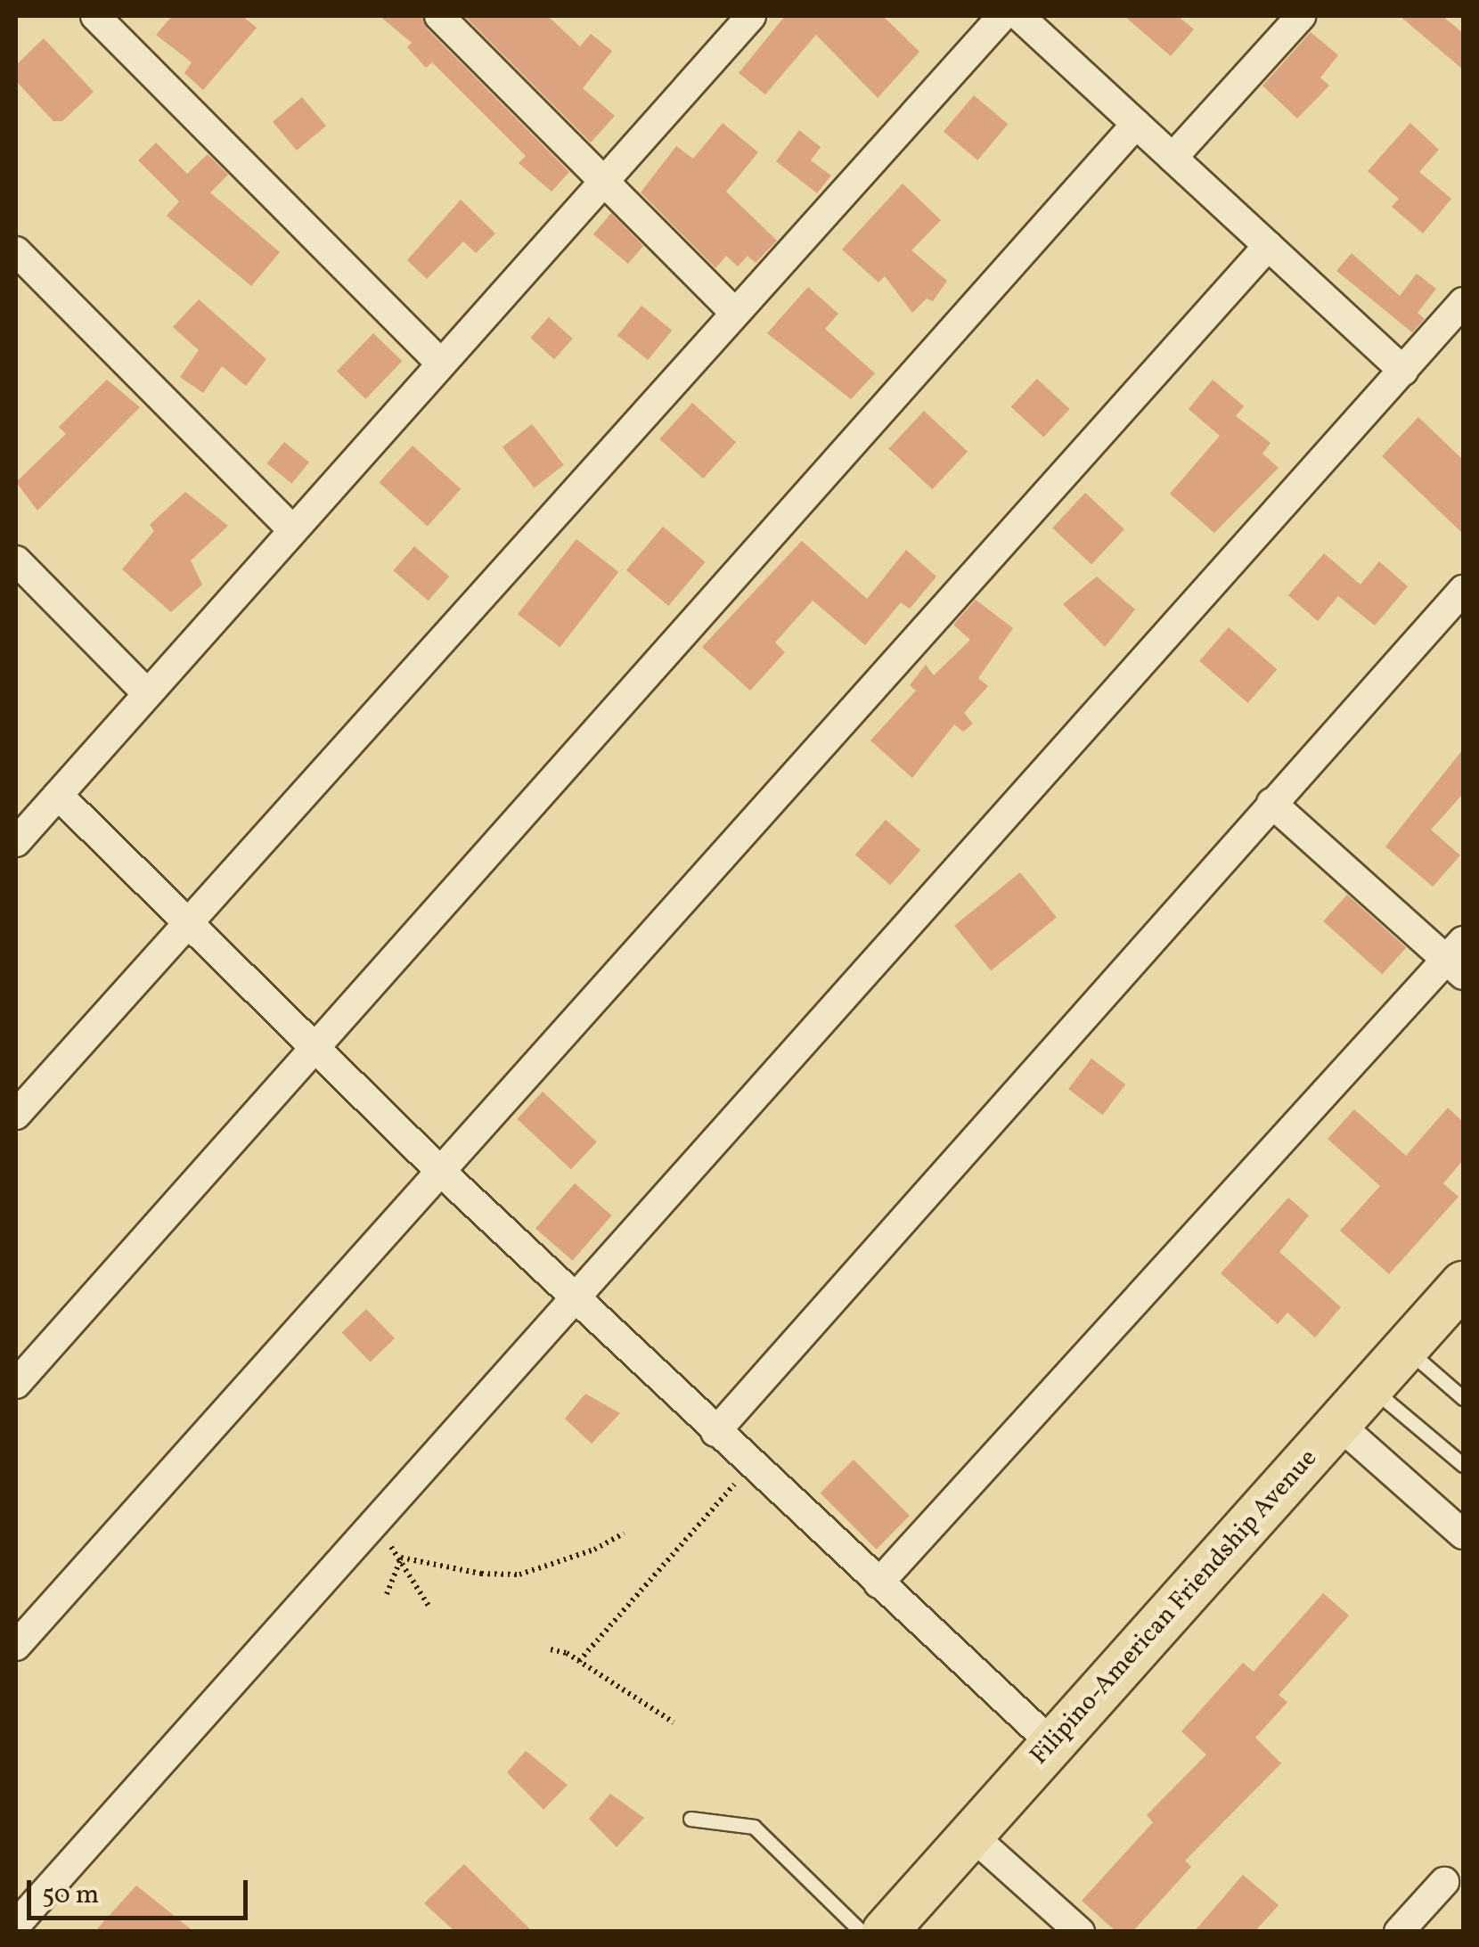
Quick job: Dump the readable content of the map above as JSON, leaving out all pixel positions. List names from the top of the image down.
{
  "streets": {
    "main road": ["Filipino-American Friendship Avenue"]
  },
  "scale_bar": "50 m"
}
